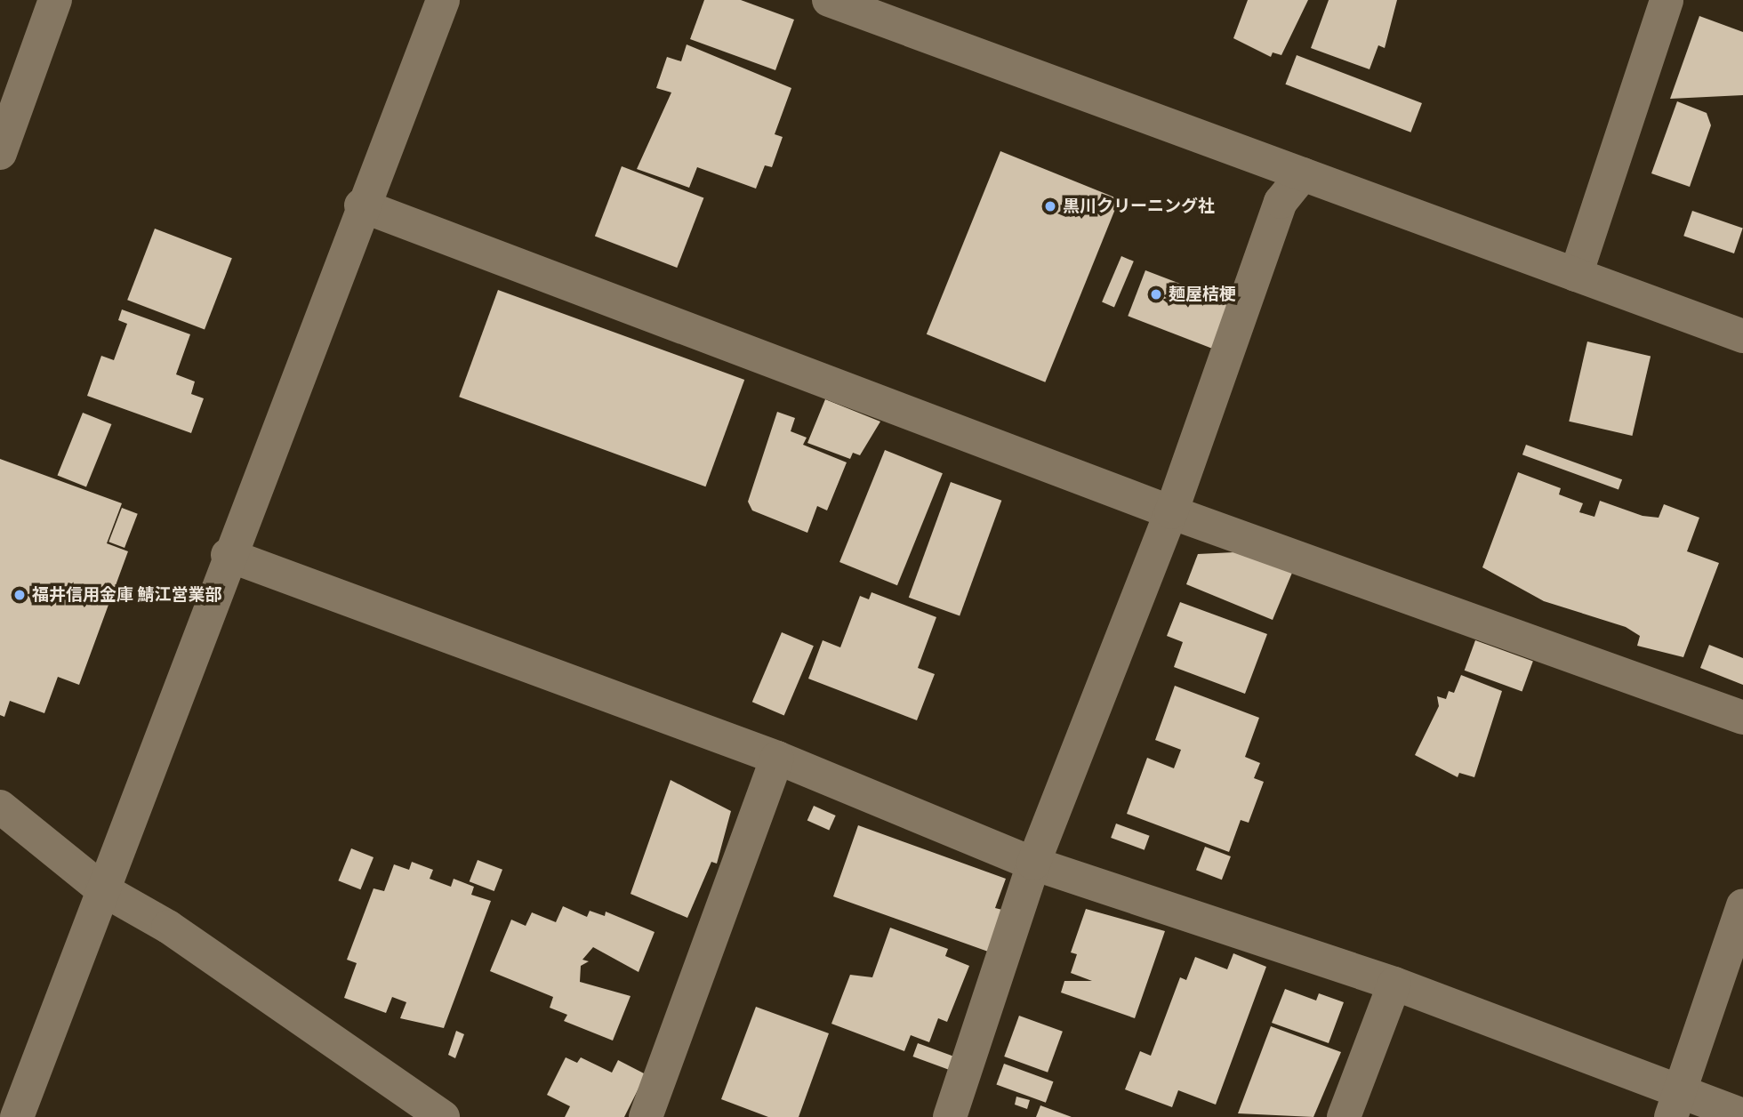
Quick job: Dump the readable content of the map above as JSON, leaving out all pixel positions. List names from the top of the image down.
{
  "places": ["黒川クリーニング社", "麺屋桔梗", "福井信用金庫 鯖江営業部"]
}
